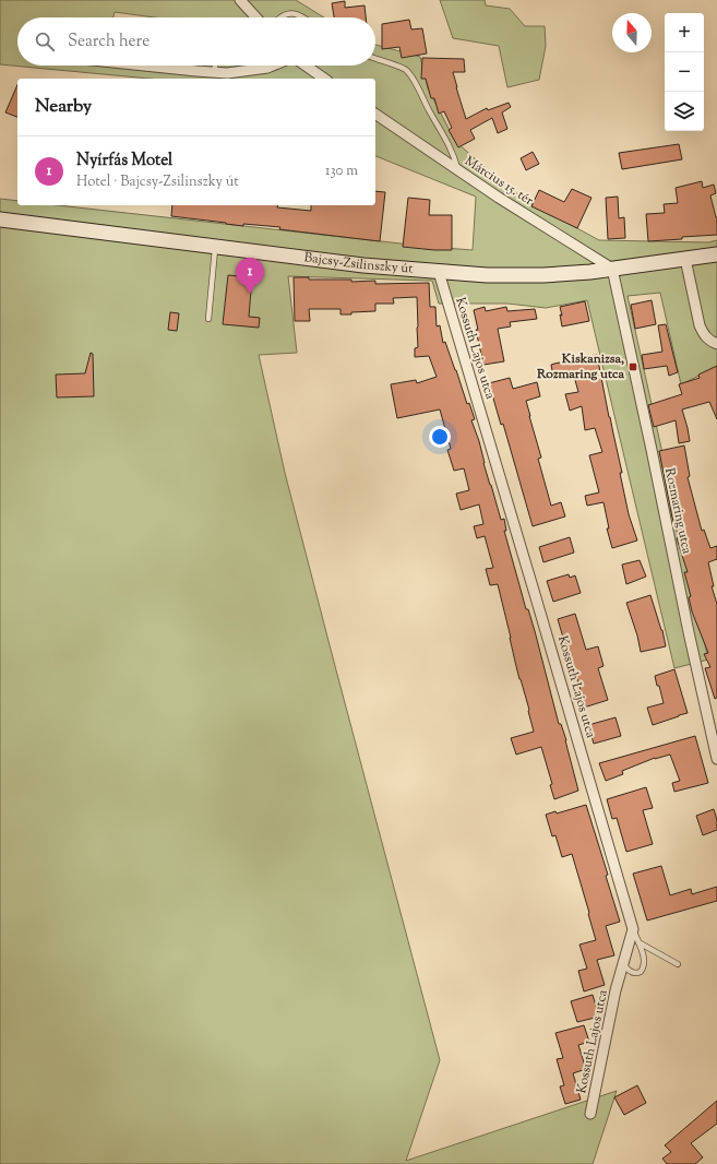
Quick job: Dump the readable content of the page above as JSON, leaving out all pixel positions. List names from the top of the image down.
{
  "streets": {
    "main road": ["Bajcsy-Zsilinszky út"],
    "street": ["Március 15. tér", "Kossuth Lajos utca", "Rozmaring utca"]
  },
  "crossings": [
    ["Március 15. tér", "Bajcsy-Zsilinszky út"],
    ["Március 15. tér", "Rozmaring utca"],
    ["Bajcsy-Zsilinszky út", "Kossuth Lajos utca"],
    ["Bajcsy-Zsilinszky út", "Rozmaring utca"]
  ],
  "places": {
    "transit": ["Kiskanizsa, Rozmaring utca"]
  },
  "north": "top",
  "page": {
    "map_buttons": ["+", "−"],
    "search": "Search here",
    "heading": "Nearby",
    "list": [
      {
        "mark": "1",
        "name": "Nyírfás Motel",
        "note": "Hotel · Bajcsy-Zsilinszky út",
        "value": "130 m"
      }
    ],
    "pins": "1"
  }
}
